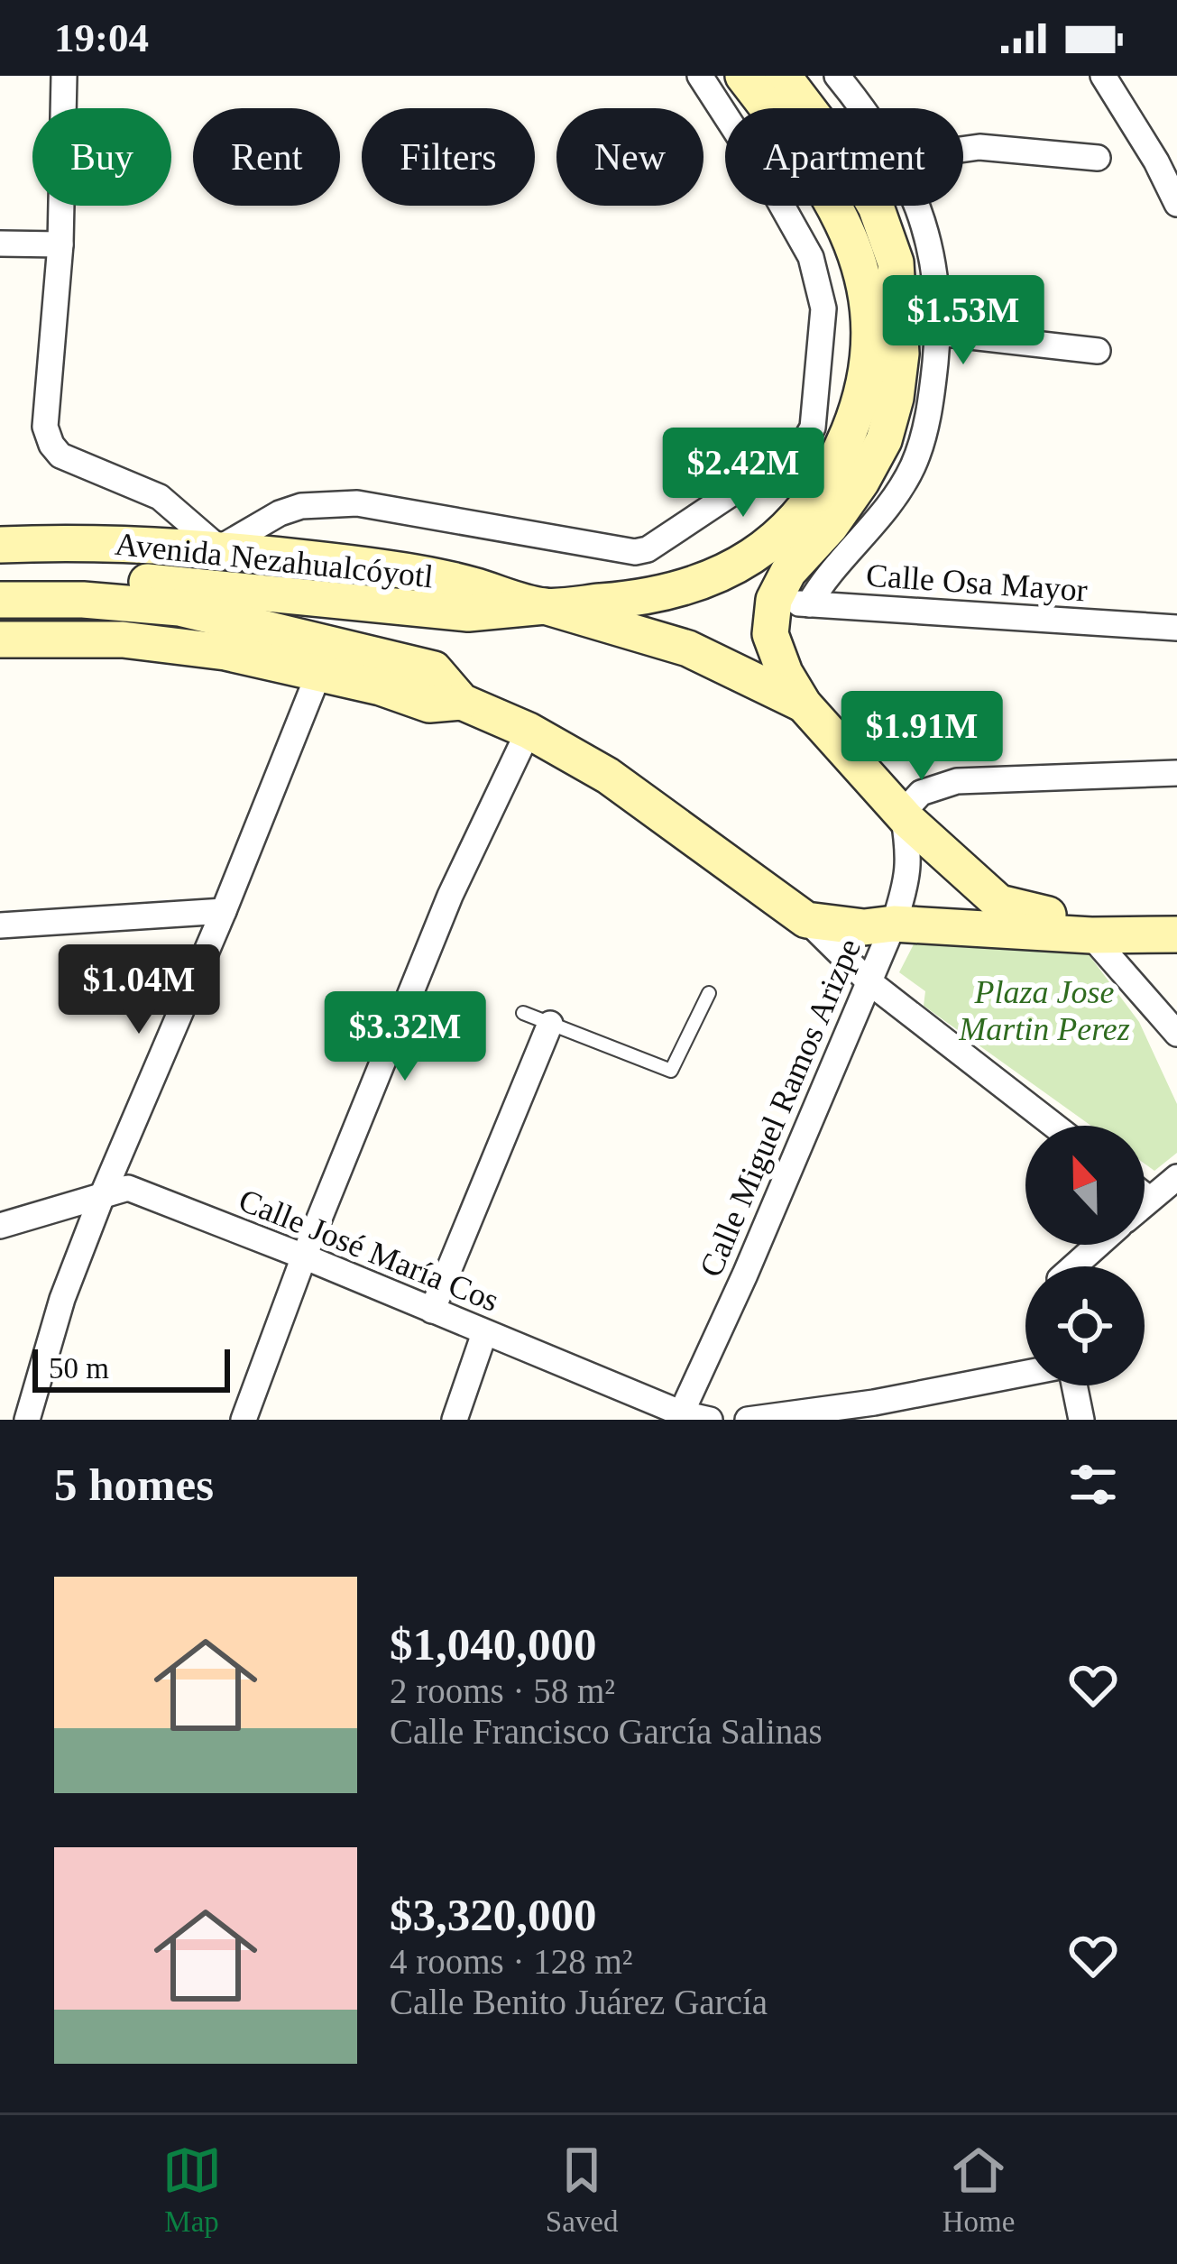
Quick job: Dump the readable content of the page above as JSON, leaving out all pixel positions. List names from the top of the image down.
{
  "streets": {
    "main road": ["Avenida Nezahualcóyotl"],
    "street": ["Calle Osa Mayor", "Calle Miguel Ramos Arizpe", "Calle José María Cos"]
  },
  "crossings": [
    ["Calle Miguel Ramos Arizpe", "Calle José María Cos"]
  ],
  "parks": ["Plaza Jose Martin Perez"],
  "scale_bar": "50 m",
  "north": "top",
  "page": {
    "status": "19:04",
    "chip": [
      "Buy",
      "Rent",
      "Filters",
      "New",
      "Apartment"
    ],
    "price": [
      "$1.53M",
      "$2.42M",
      "$1.91M",
      "$1.04M",
      "$3.32M"
    ],
    "scale": "50 m",
    "heading": "5 homes",
    "list": [
      {
        "name": "$1,040,000",
        "note": "2 rooms · 58 m² · Calle Francisco García Salinas"
      },
      {
        "name": "$3,320,000",
        "note": "4 rooms · 128 m² · Calle Benito Juárez García"
      }
    ],
    "tabs": ["Map", "Saved", "Home"]
  }
}
